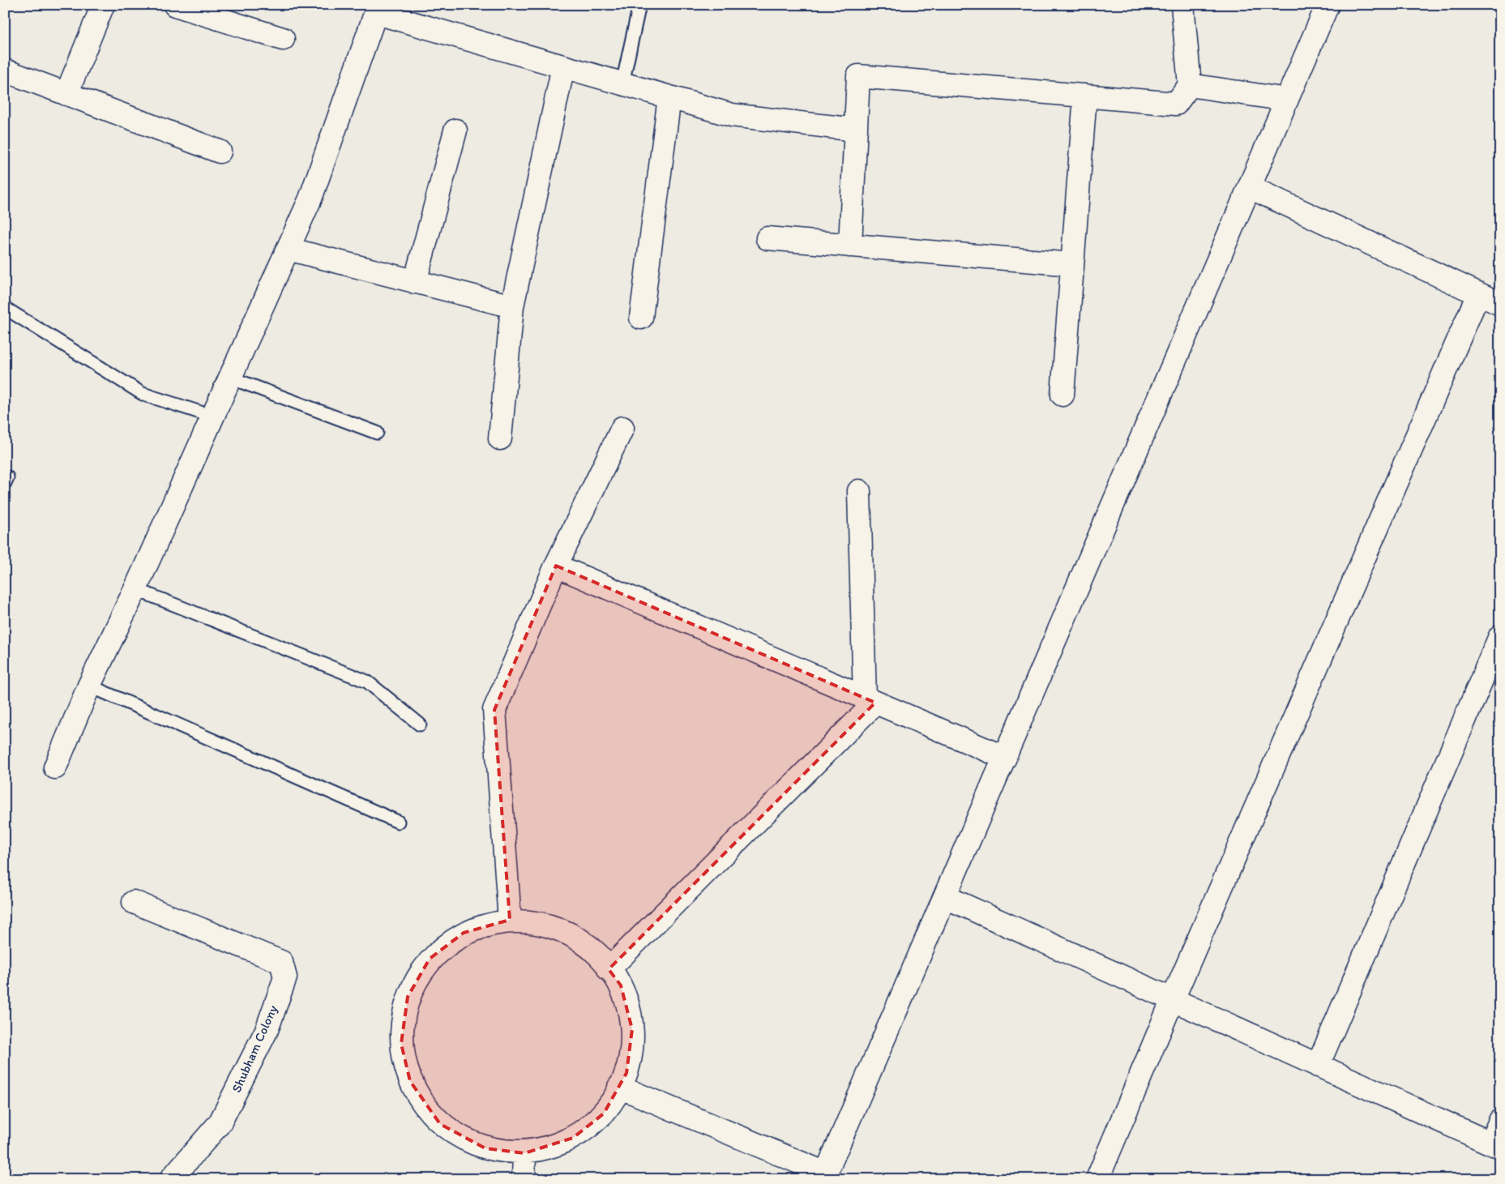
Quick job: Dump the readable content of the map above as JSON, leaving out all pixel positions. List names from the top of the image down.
{
  "streets": {
    "street": ["Shubham Colony"]
  }
}
